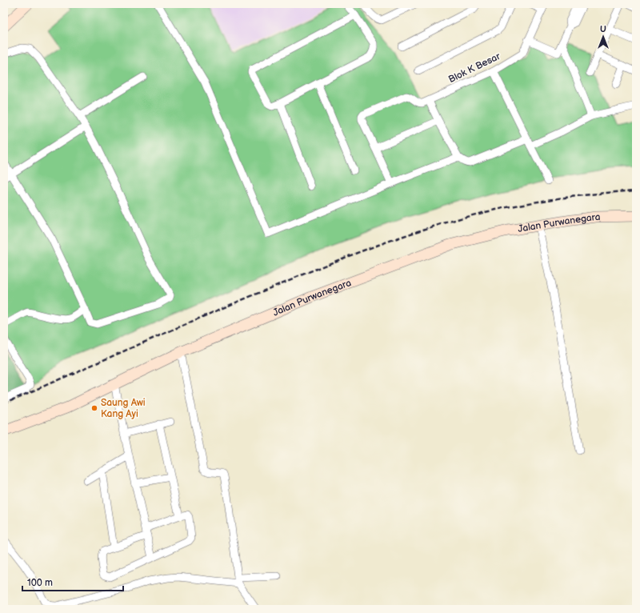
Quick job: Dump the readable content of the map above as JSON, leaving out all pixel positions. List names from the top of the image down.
{
  "streets": {
    "street": ["Blok K Besar", "Jalan Purwanegara"]
  },
  "places": ["Saung Awi Kang Ayi"],
  "scale_bar": "100 m",
  "north": "top"
}
